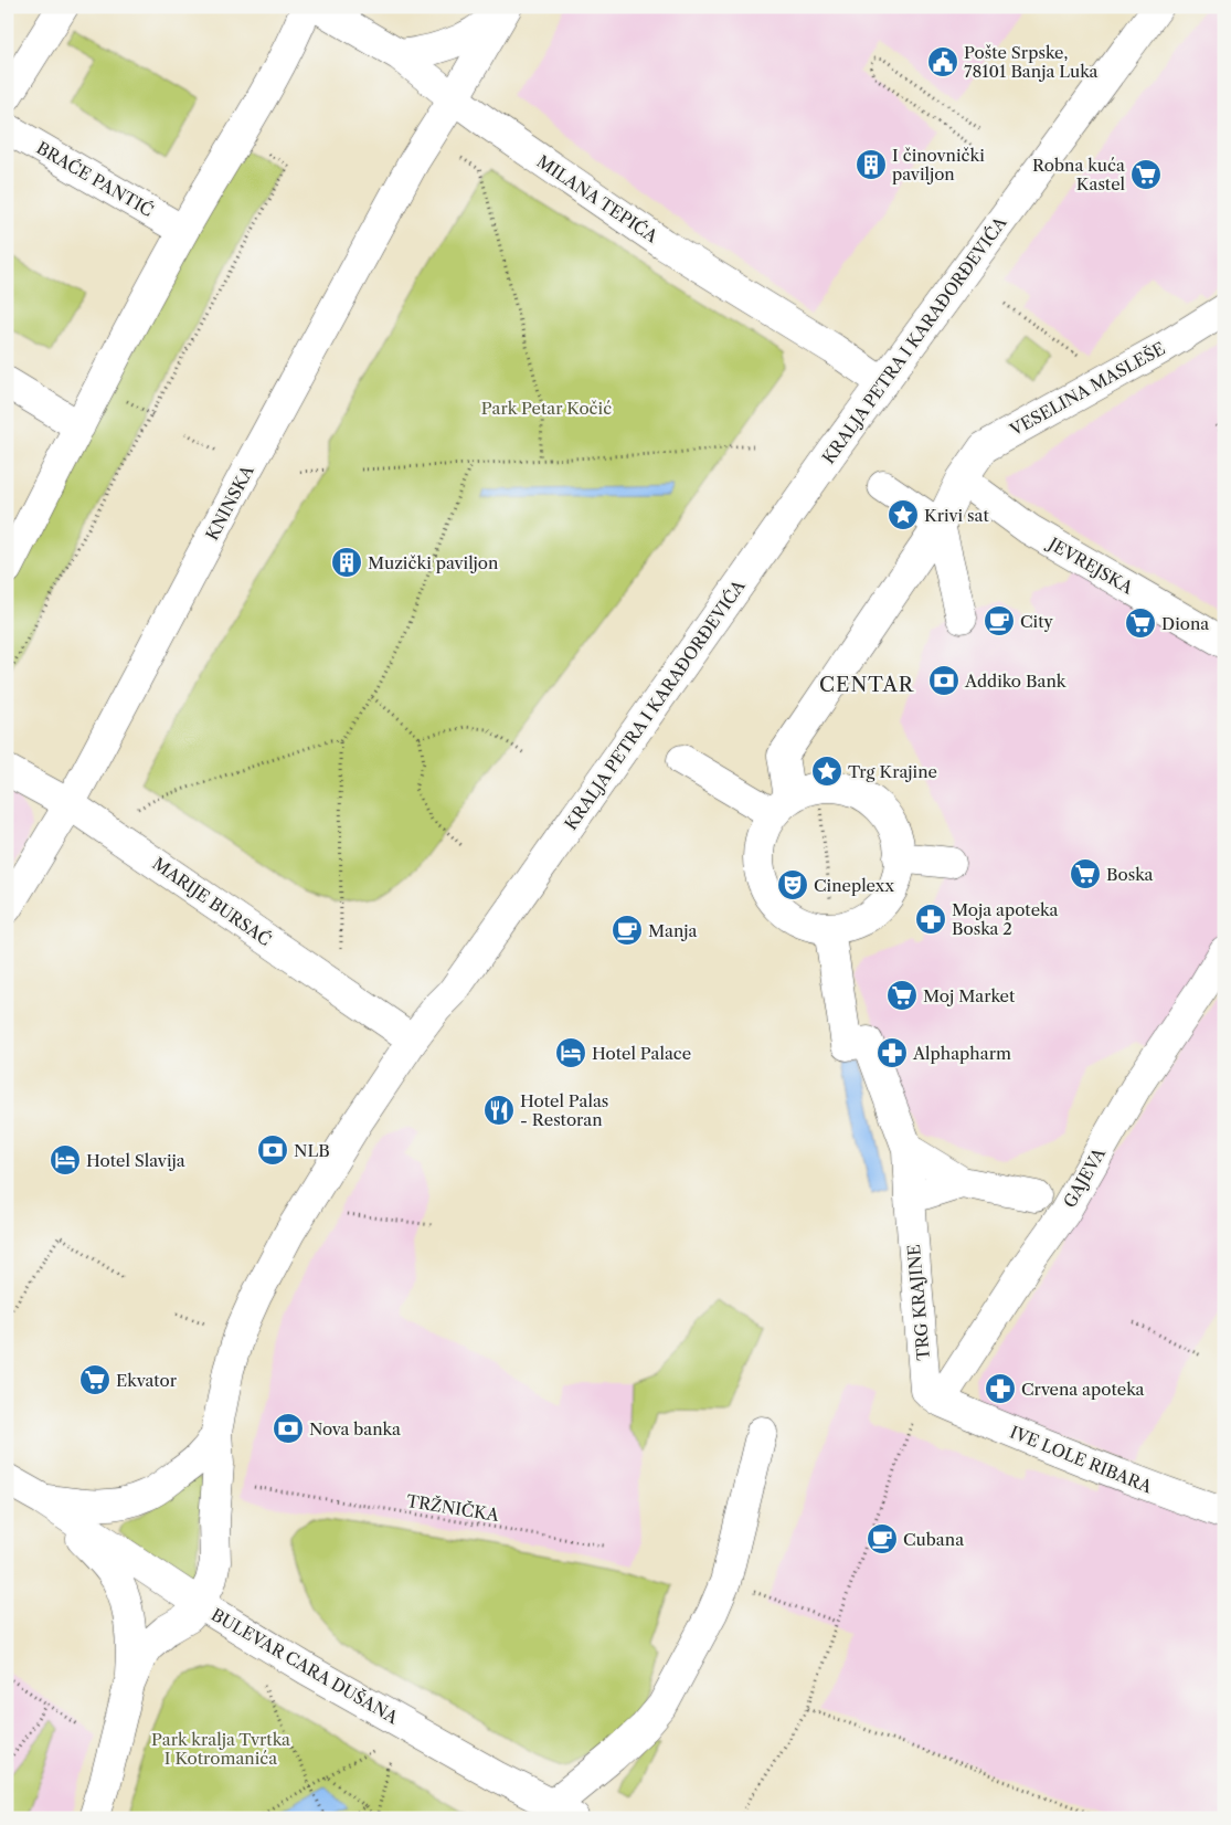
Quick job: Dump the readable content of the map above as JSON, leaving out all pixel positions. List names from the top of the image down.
{
  "streets": {
    "street": [
      "BRAĆE PANTIĆ",
      "MILANA TEPIĆA",
      "KRALJA PETRA I KARAĐORĐEVIĆA",
      "VESELINA MASLEŠE",
      "KNINSKA",
      "JEVREJSKA",
      "MARIJE BURSAĆ",
      "GAJEVA",
      "TRG KRAJINE",
      "IVE LOLE RIBARA",
      "BULEVAR CARA DUŠANA"
    ],
    "path": ["TRŽNIČKA"]
  },
  "crossings": [
    ["MILANA TEPIĆA", "KRALJA PETRA I KARAĐORĐEVIĆA"],
    ["MILANA TEPIĆA", "KNINSKA"],
    ["KRALJA PETRA I KARAĐORĐEVIĆA", "MARIJE BURSAĆ"],
    ["KRALJA PETRA I KARAĐORĐEVIĆA", "BULEVAR CARA DUŠANA"],
    ["VESELINA MASLEŠE", "JEVREJSKA"],
    ["KNINSKA", "MARIJE BURSAĆ"],
    ["GAJEVA", "TRG KRAJINE"],
    ["GAJEVA", "IVE LOLE RIBARA"],
    ["TRG KRAJINE", "IVE LOLE RIBARA"]
  ],
  "districts": ["CENTAR"],
  "parks": ["Park Petar Kočić", "Park kralja Tvrtka I Kotromanića"],
  "places": {
    "public building": ["Pošte Srpske, 78101 Banja Luka"],
    "building": ["I činovnički paviljon", "Muzički paviljon"],
    "supermarket": [
      "Robna kuća Kastel",
      "Diona",
      "Boska",
      "Moj Market",
      "Ekvator"
    ],
    "place": ["Krivi sat", "Trg Krajine"],
    "cafe": ["City", "Manja", "Cubana"],
    "bank": ["Addiko Bank", "NLB", "Nova banka"],
    "theatre": ["Cineplexx"],
    "pharmacy": ["Moja apoteka Boska 2", "Alphapharm", "Crvena apoteka"],
    "hotel": ["Hotel Palace", "Hotel Slavija"],
    "restaurant": ["Hotel Palas - Restoran"]
  }
}
